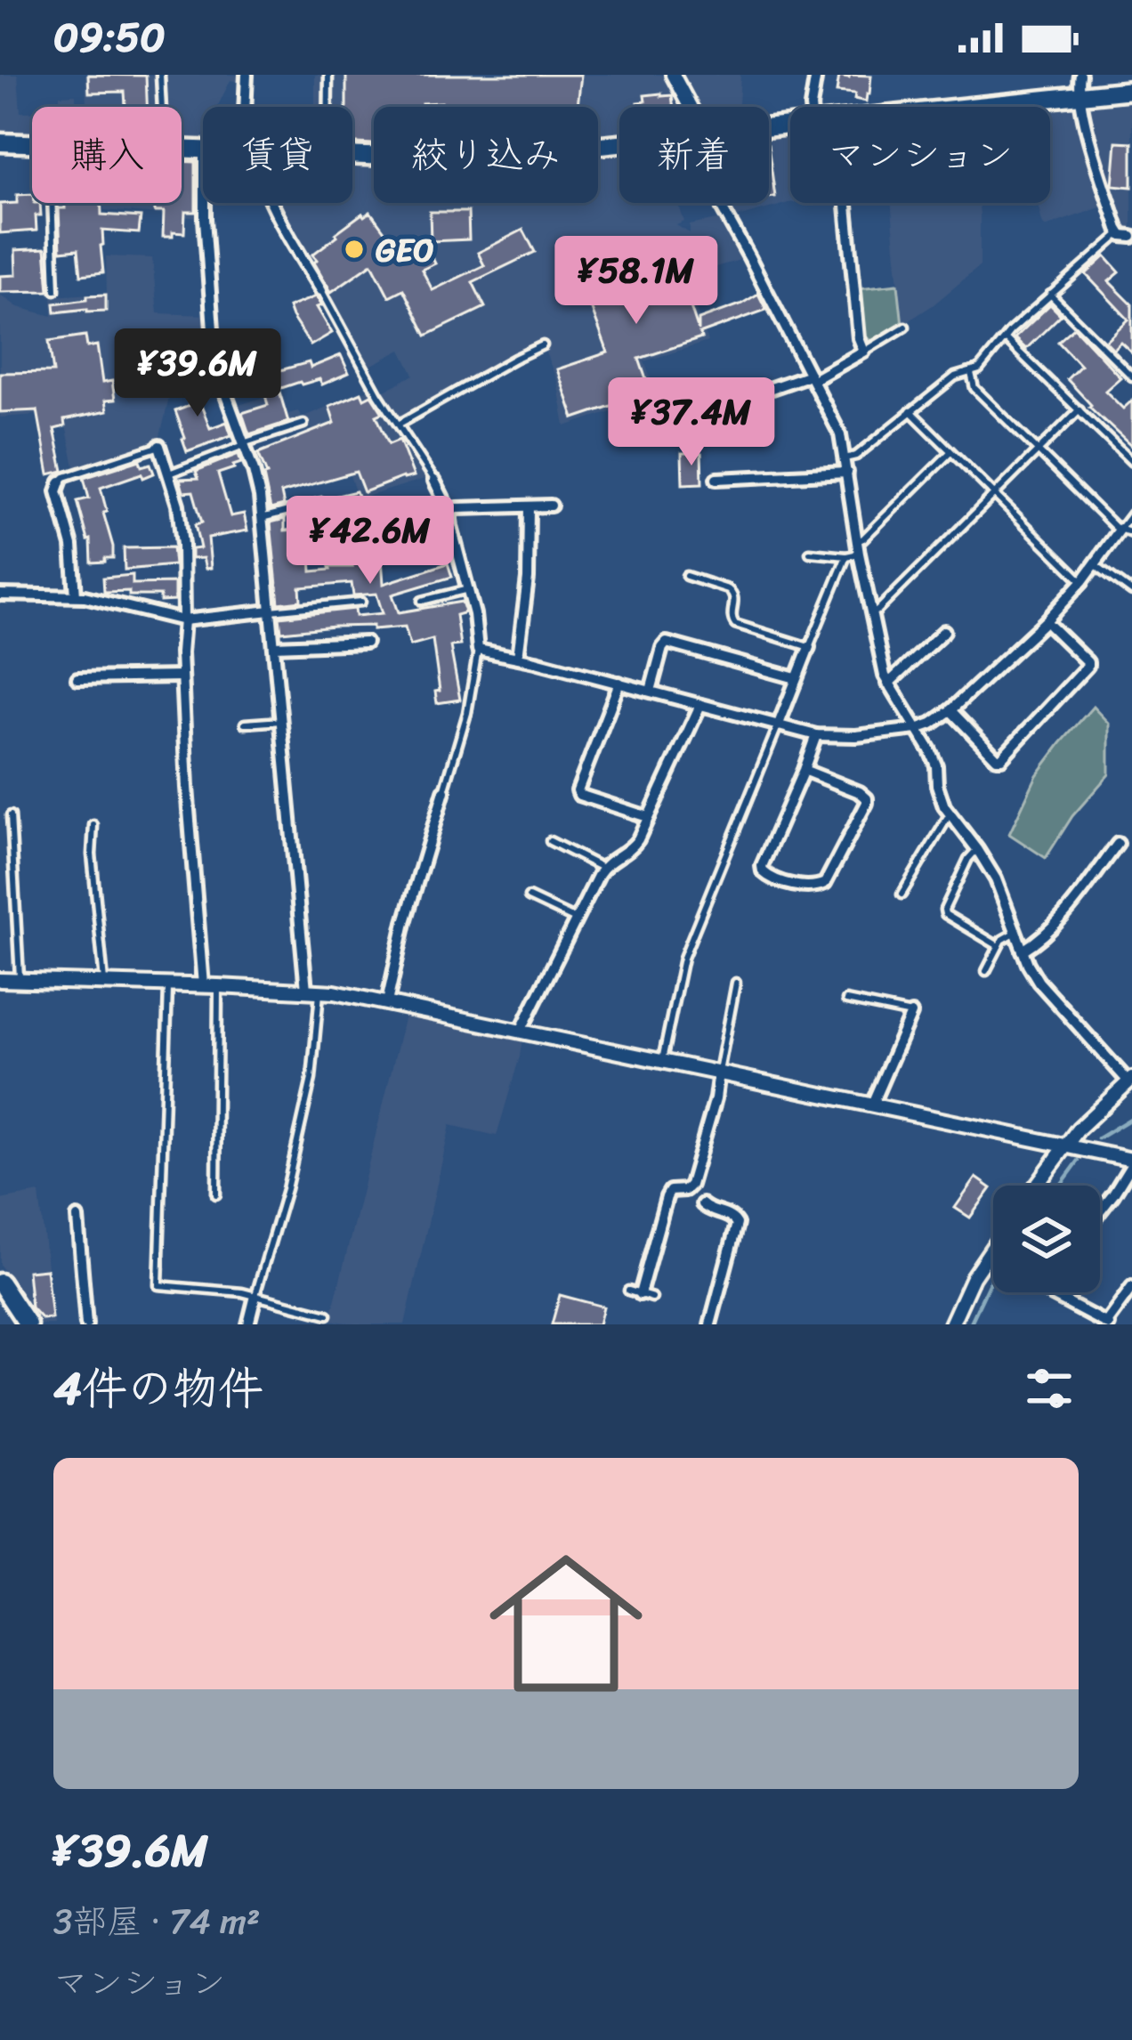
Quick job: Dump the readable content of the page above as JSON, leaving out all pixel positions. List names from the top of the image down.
{
  "places": ["GEO"],
  "page": {
    "status": "09:50",
    "chip": [
      "購入",
      "賃貸",
      "絞り込み",
      "新着",
      "マンション"
    ],
    "price": [
      "¥58.1M",
      "¥39.6M",
      "¥37.4M",
      "¥42.6M"
    ],
    "heading": "4件の物件",
    "list": [
      {
        "name": "¥39.6M",
        "note": "3部屋 · 74 m² · マンション"
      }
    ]
  }
}
